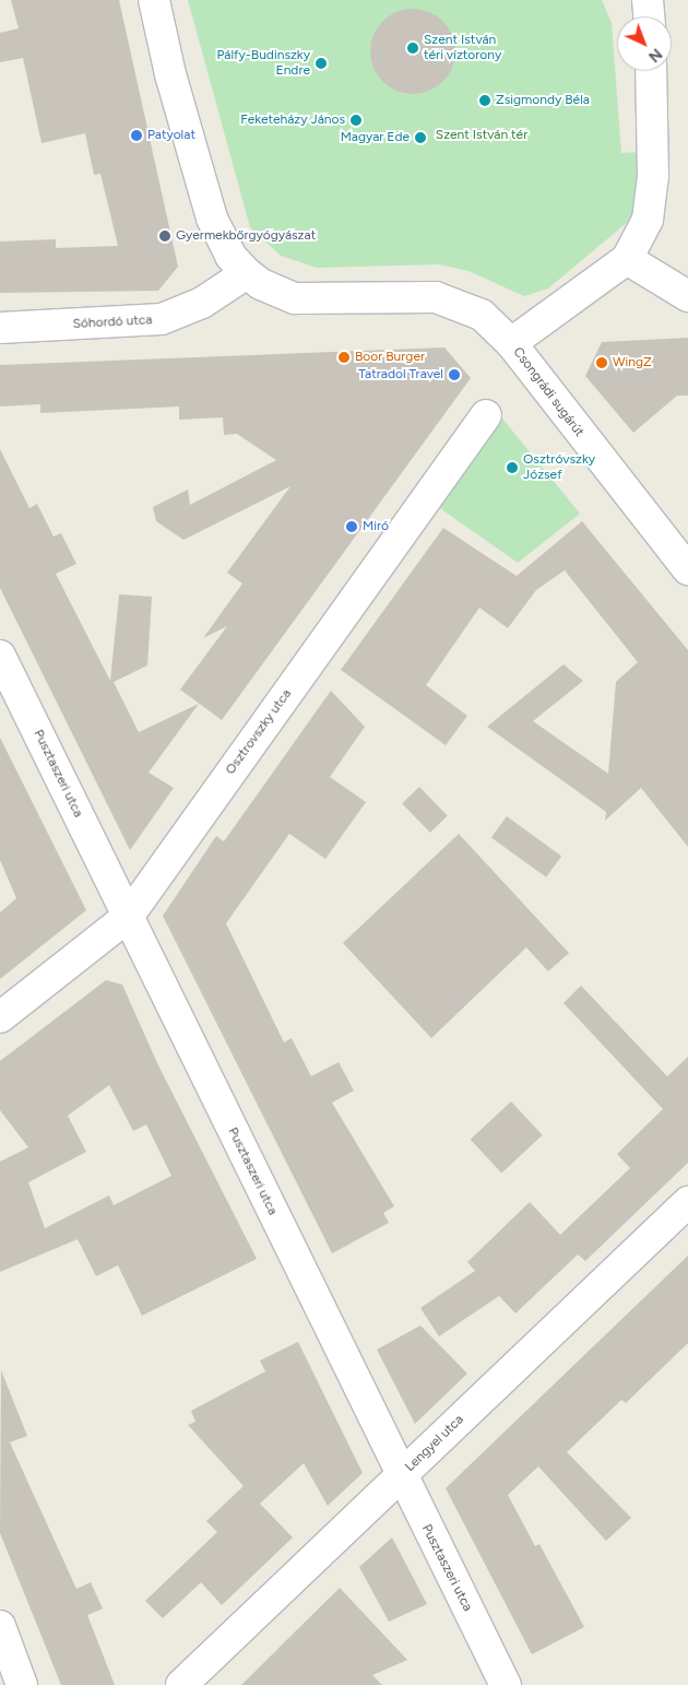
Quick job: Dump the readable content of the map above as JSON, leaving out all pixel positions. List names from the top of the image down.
{
  "streets": {
    "street": [
      "Sóhordó utca",
      "Csongrádi sugárút",
      "Osztrovszky utca",
      "Pusztaszeri utca",
      "Lengyel utca"
    ]
  },
  "crossings": [
    ["Osztrovszky utca", "Pusztaszeri utca"],
    ["Pusztaszeri utca", "Lengyel utca"]
  ],
  "parks": ["Szent István tér"],
  "places": [
    "Szent István téri víztorony",
    "Pálfy-Budinszky Endre",
    "Zsigmondy Béla",
    "Feketeházy János",
    "Patyolat",
    "Magyar Ede",
    "Gyermekbőrgyógyászat",
    "Boor Burger",
    "WingZ",
    "Tatradol Travel",
    "Osztróvszky József",
    "Miró"
  ],
  "north": "bottom right"
}
